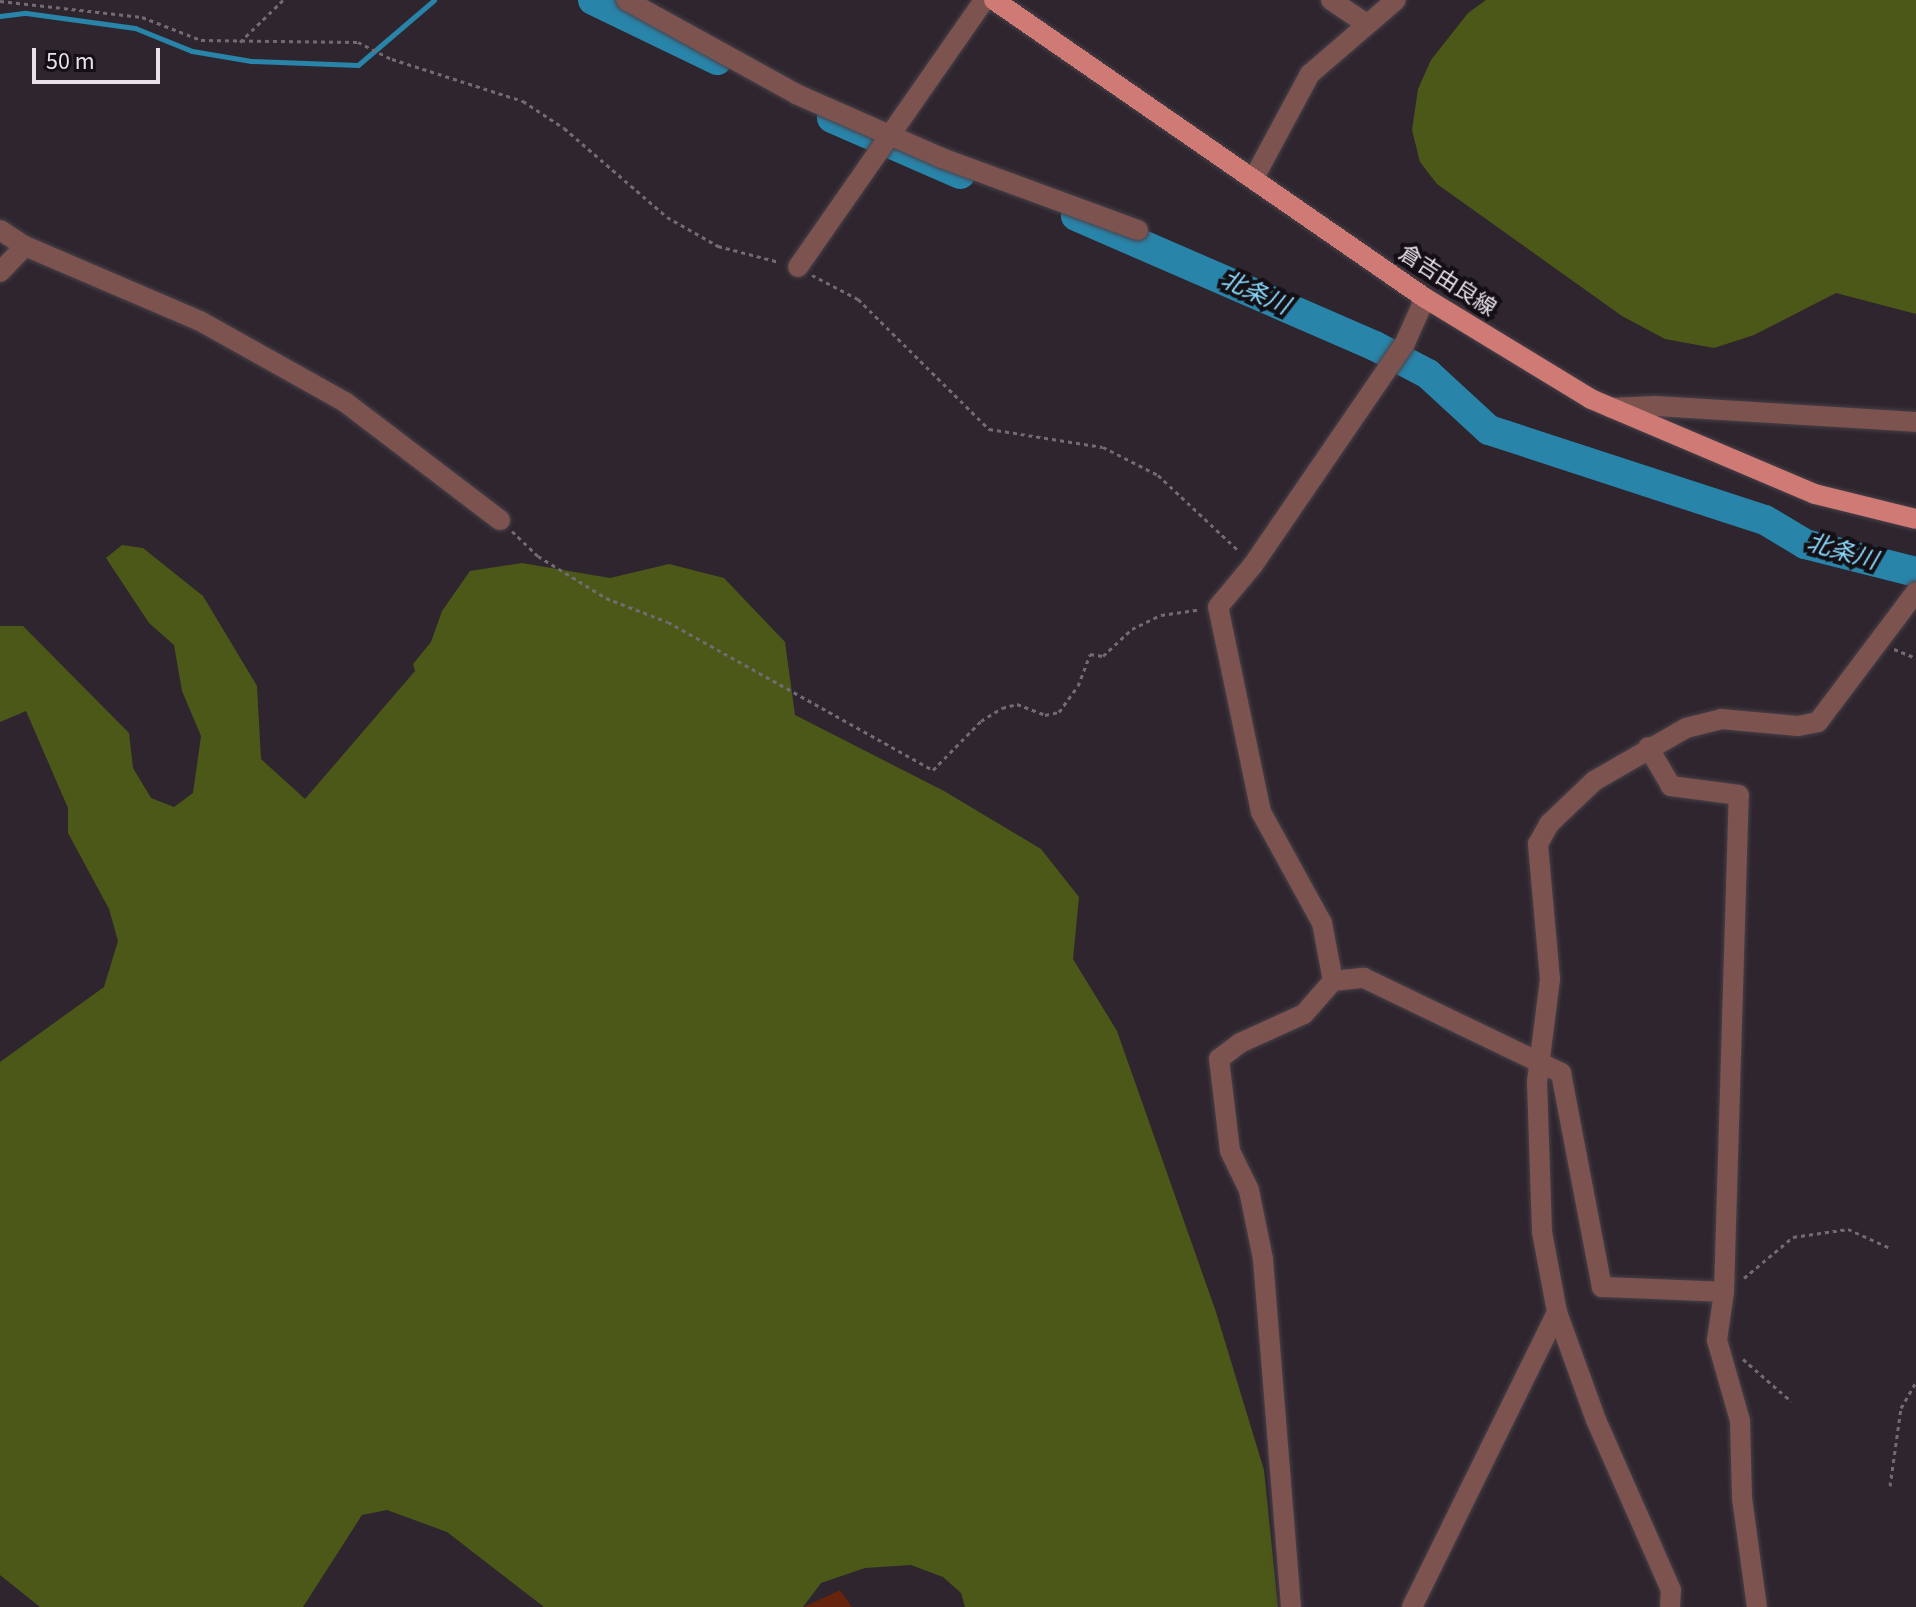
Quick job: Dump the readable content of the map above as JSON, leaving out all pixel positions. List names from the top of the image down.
{
  "streets": {
    "main road": ["倉吉由良線"]
  },
  "water": ["北条川"],
  "scale_bar": "50 m"
}
